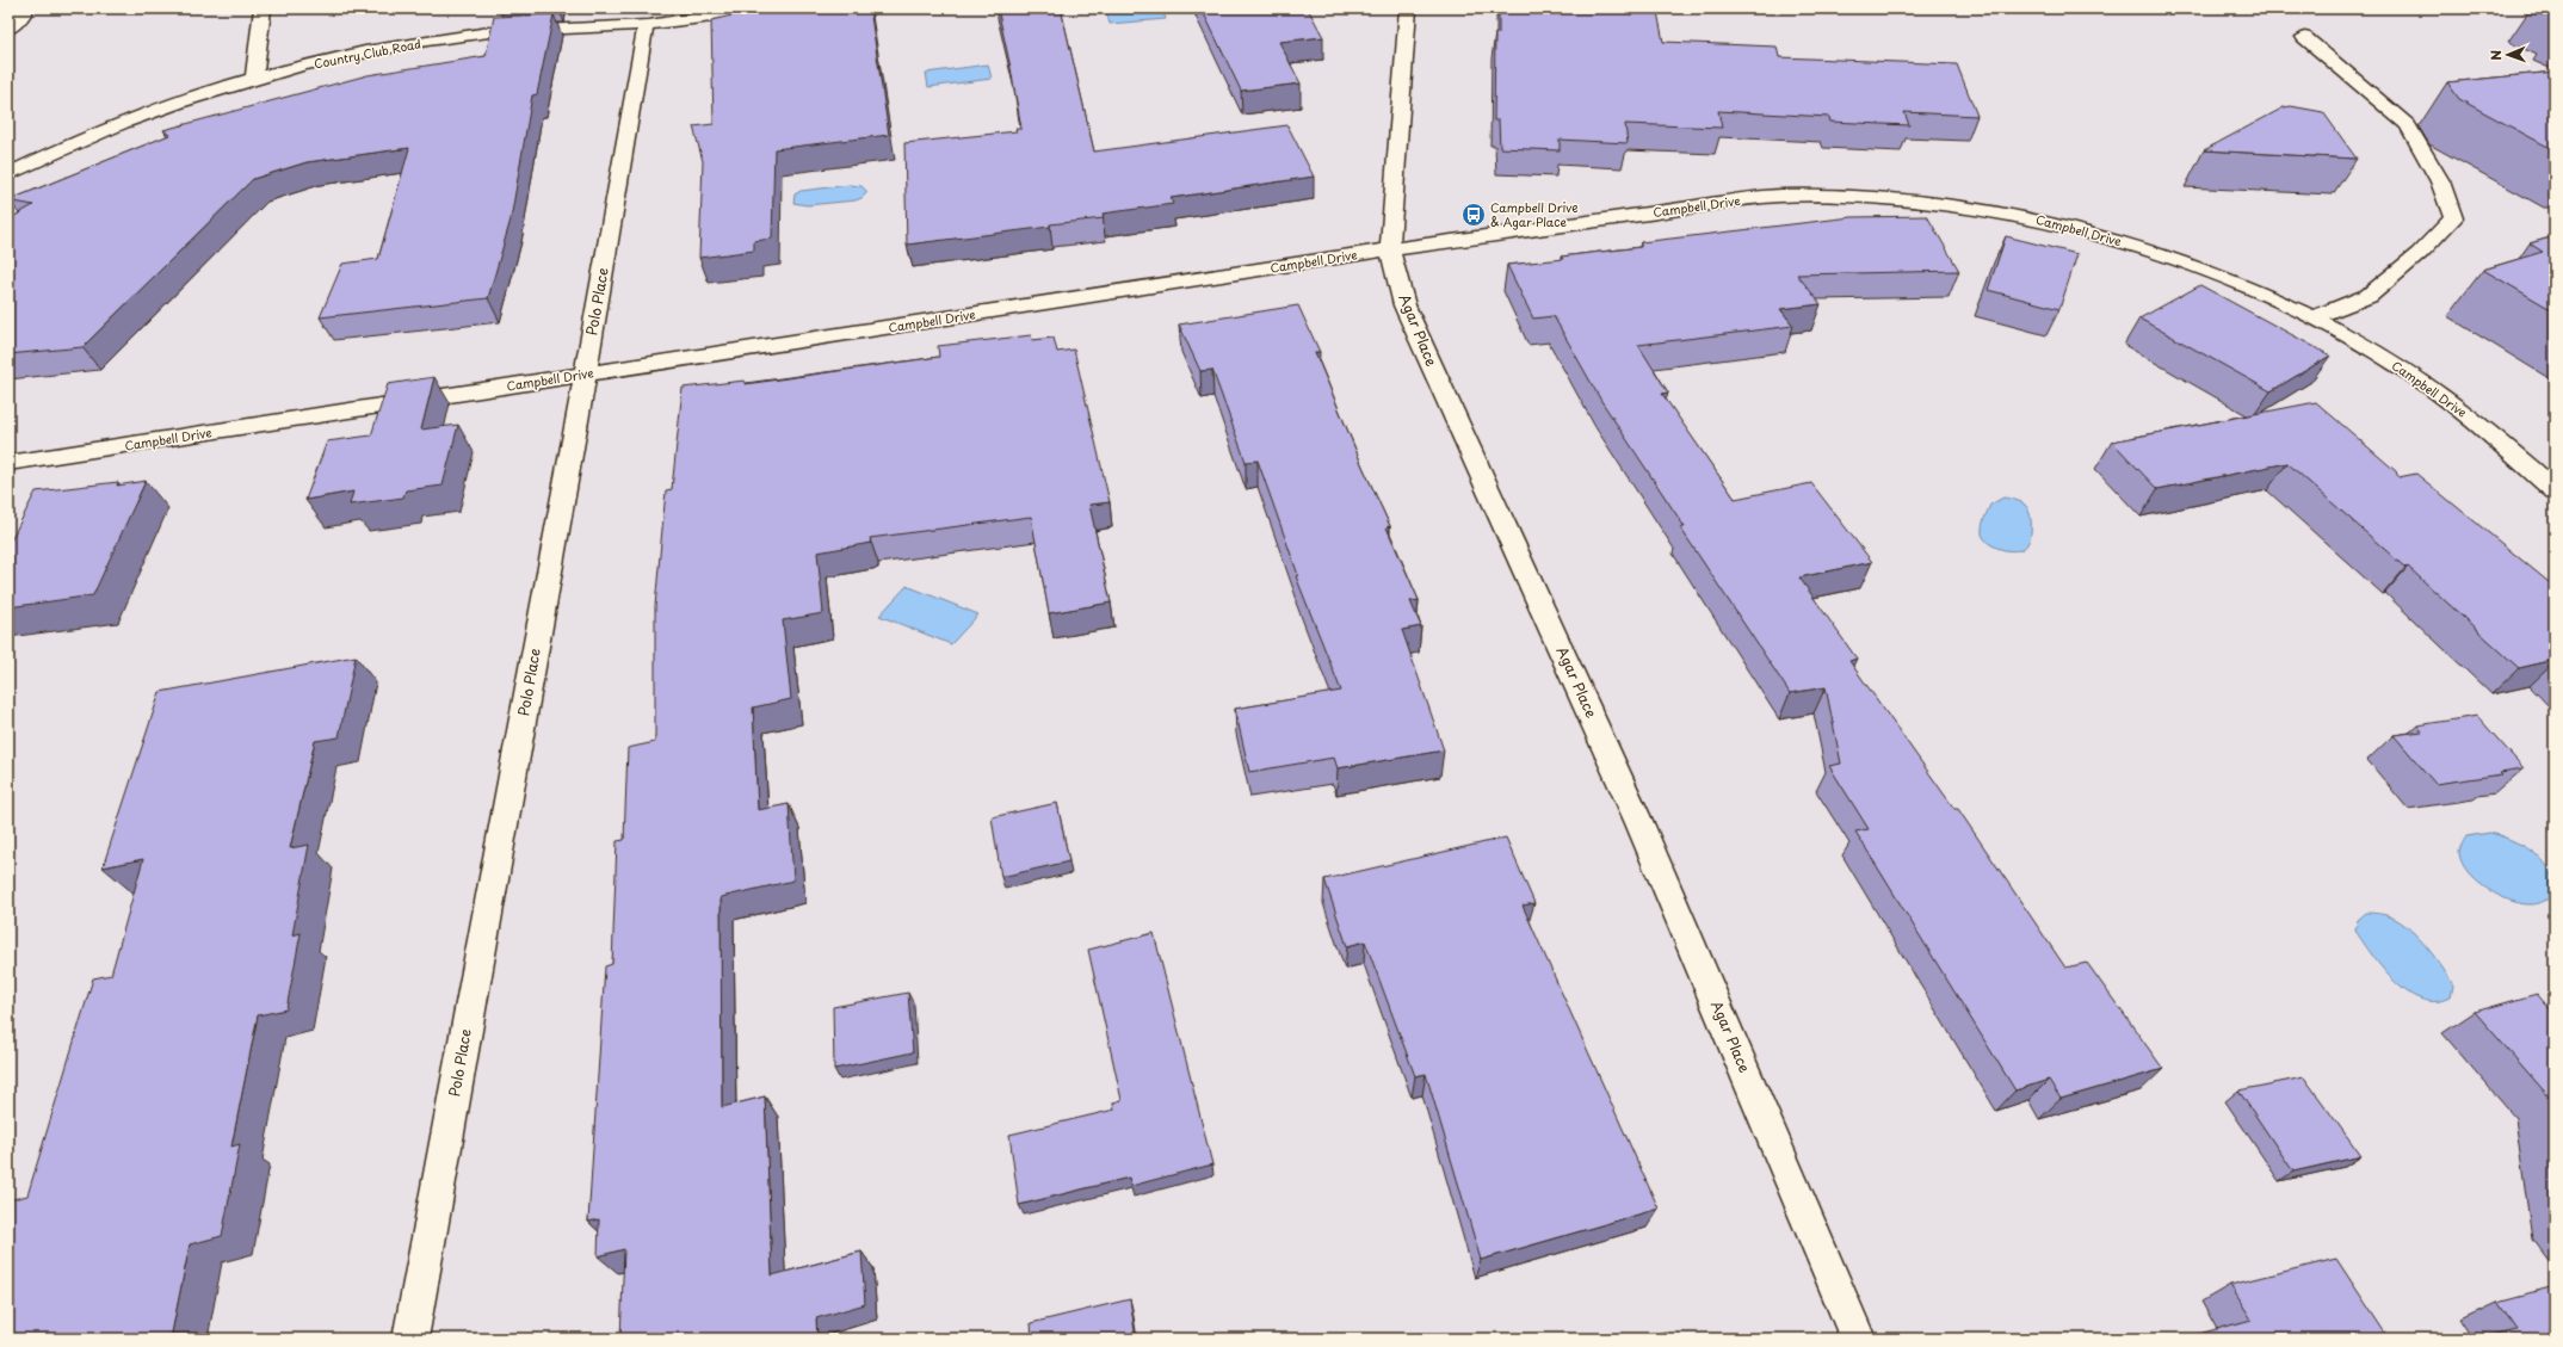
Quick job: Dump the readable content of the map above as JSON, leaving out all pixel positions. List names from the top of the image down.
{
  "streets": {
    "street": [
      "Country Club Road",
      "Campbell Drive",
      "Polo Place",
      "Agar Place"
    ]
  },
  "crossings": [
    ["Country Club Road", "Polo Place"],
    ["Campbell Drive", "Polo Place"],
    ["Campbell Drive", "Agar Place"]
  ],
  "places": {
    "bus stop": ["Campbell Drive & Agar Place"]
  },
  "north": "left"
}
